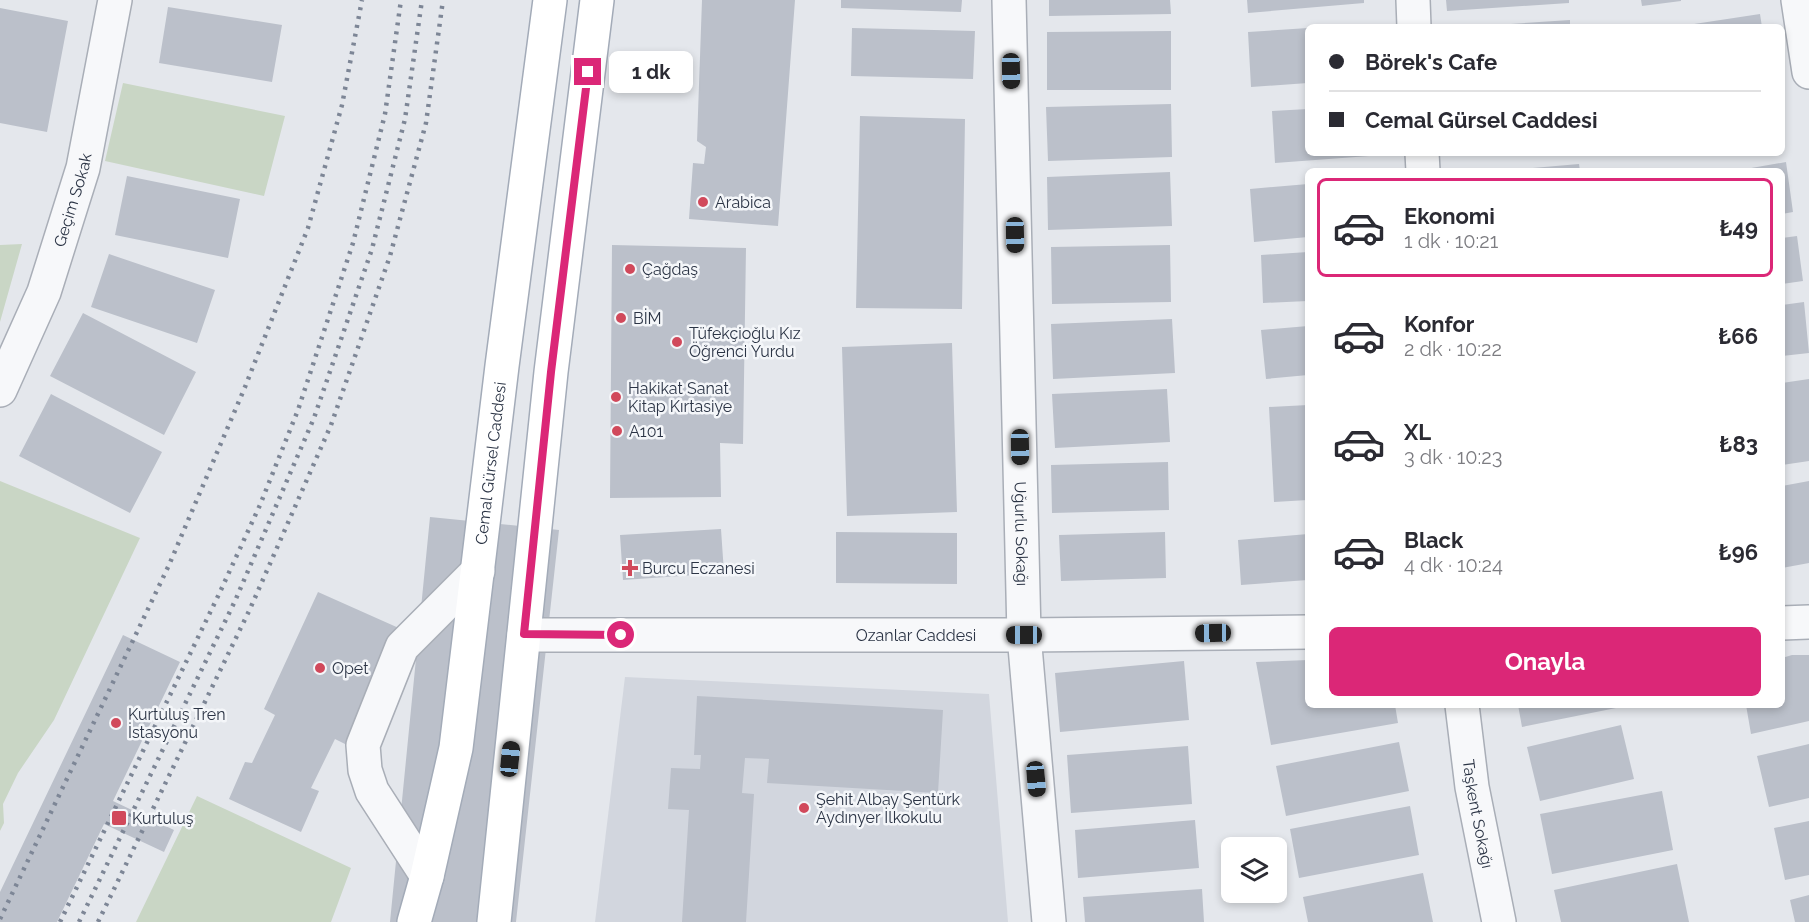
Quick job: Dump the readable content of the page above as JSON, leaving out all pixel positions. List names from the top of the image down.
{
  "streets": {
    "main road": ["Cemal Gürsel Caddesi"],
    "street": [
      "Geçim Sokak",
      "Uğurlu Sokağı",
      "Ozanlar Caddesi",
      "Taşkent Sokağı"
    ]
  },
  "crossings": [
    ["Uğurlu Sokağı", "Ozanlar Caddesi"]
  ],
  "places": {
    "other": [
      "Arabica",
      "Çağdaş",
      "BİM",
      "Tüfekçioğlu Kız Öğrenci Yurdu",
      "Hakikat Sanat Kitap Kırtasiye",
      "A101",
      "Opet",
      "Kurtuluş Tren İstasyonu",
      "Şehit Albay Şentürk Aydınyer İlkokulu"
    ],
    "health": ["Burcu Eczanesi"],
    "transit": ["Kurtuluş"]
  },
  "page": {
    "banner": ["Börek's Cafe", "Cemal Gürsel Caddesi"],
    "bubble": "1 dk",
    "list": [
      {
        "name": "Ekonomi",
        "note": "1 dk · 10:21",
        "value": "₺49"
      },
      {
        "name": "Konfor",
        "note": "2 dk · 10:22",
        "value": "₺66"
      },
      {
        "name": "XL",
        "note": "3 dk · 10:23",
        "value": "₺83"
      },
      {
        "name": "Black",
        "note": "4 dk · 10:24",
        "value": "₺96"
      }
    ],
    "buttons": "Onayla"
  }
}
